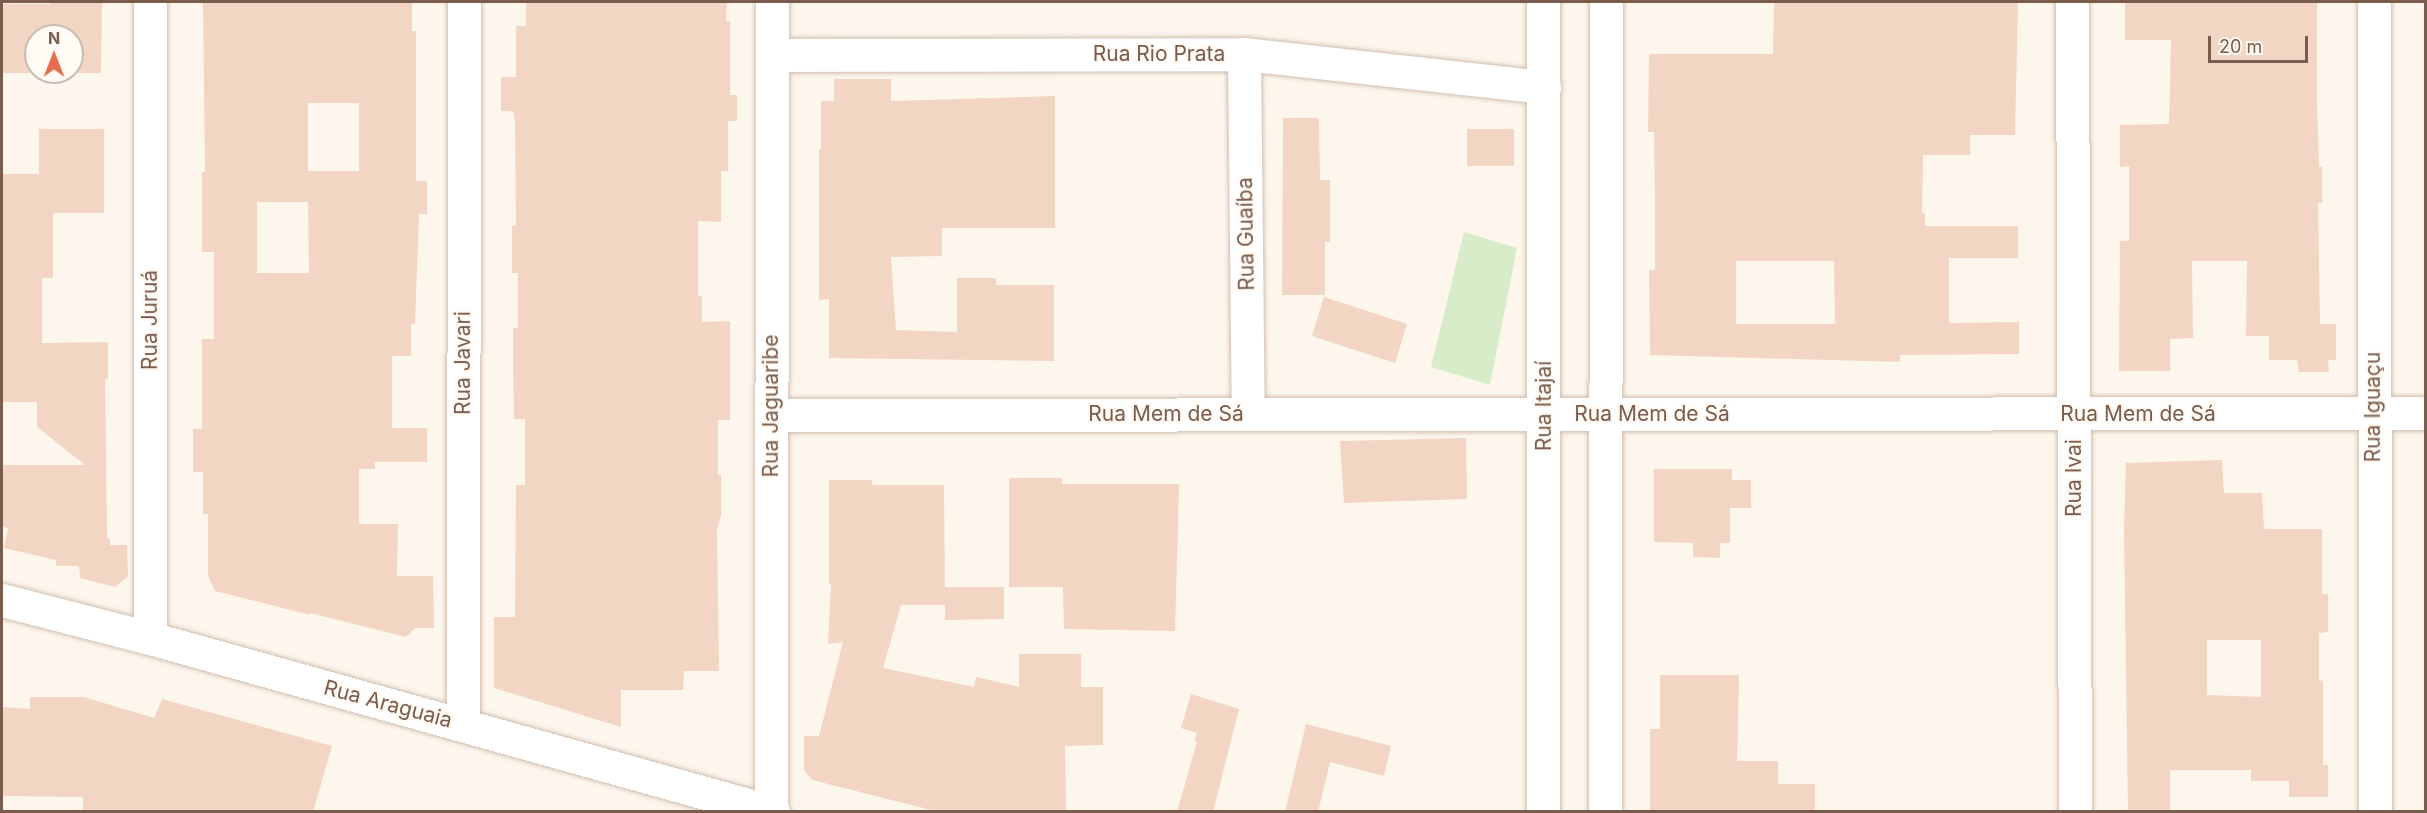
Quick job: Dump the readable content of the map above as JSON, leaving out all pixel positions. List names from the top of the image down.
{
  "streets": {
    "street": [
      "Rua Rio Prata",
      "Rua Guaíba",
      "Rua Juruá",
      "Rua Javari",
      "Rua Jaguaribe",
      "Rua Itajaí",
      "Rua Iguaçu",
      "Rua Mem de Sá",
      "Rua Ivai",
      "Rua Araguaia"
    ]
  },
  "crossings": [
    ["Rua Rio Prata", "Rua Guaíba"],
    ["Rua Rio Prata", "Rua Jaguaribe"],
    ["Rua Rio Prata", "Rua Itajaí"],
    ["Rua Guaíba", "Rua Mem de Sá"],
    ["Rua Juruá", "Rua Araguaia"],
    ["Rua Javari", "Rua Araguaia"],
    ["Rua Jaguaribe", "Rua Mem de Sá"],
    ["Rua Jaguaribe", "Rua Araguaia"],
    ["Rua Itajaí", "Rua Mem de Sá"],
    ["Rua Iguaçu", "Rua Mem de Sá"],
    ["Rua Mem de Sá", "Rua Ivai"]
  ],
  "scale_bar": "20 m",
  "north": "top"
}
